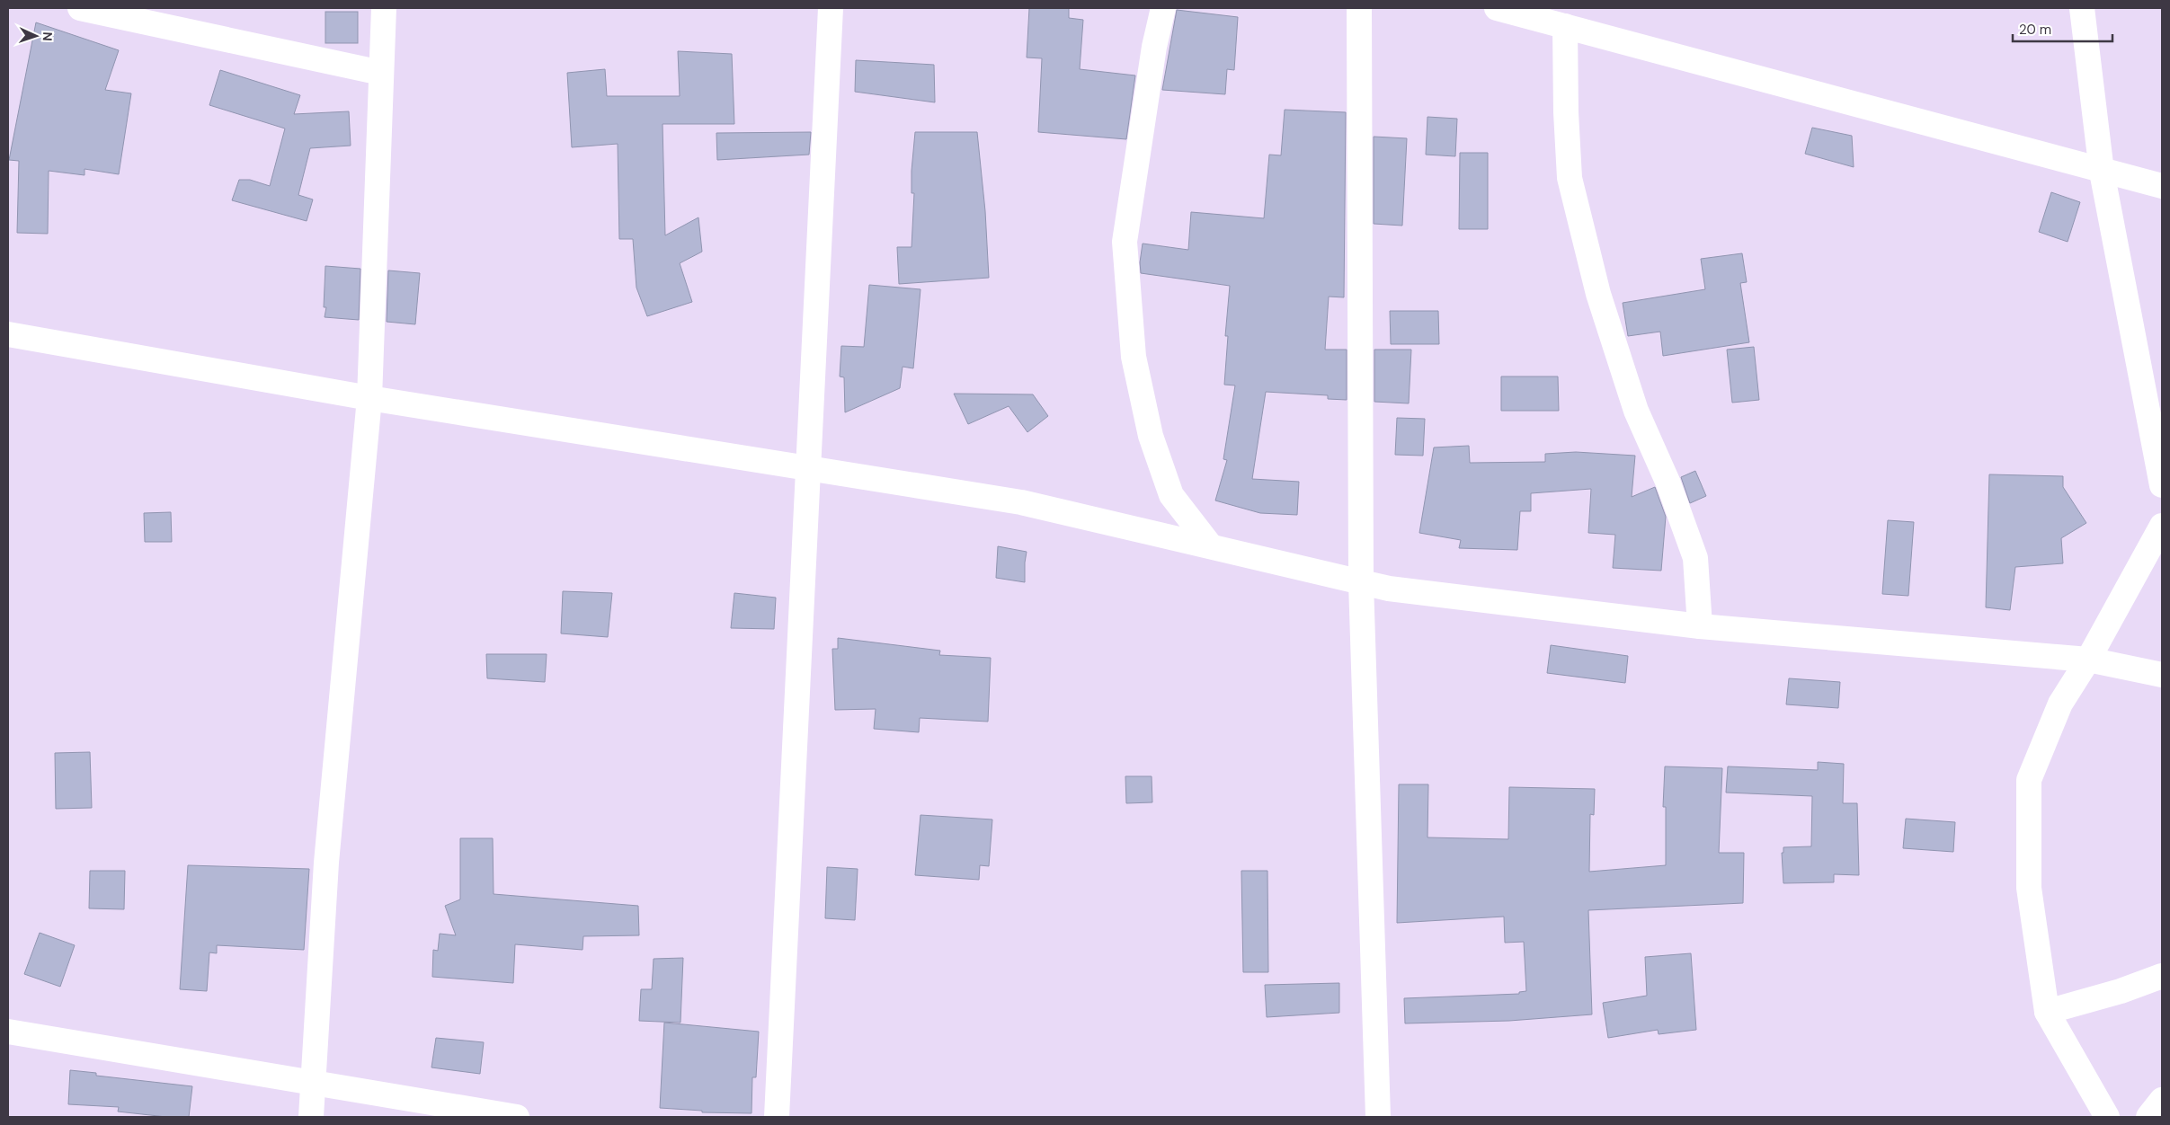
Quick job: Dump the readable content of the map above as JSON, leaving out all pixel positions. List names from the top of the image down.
{
  "scale_bar": "20 m",
  "north": "right"
}
